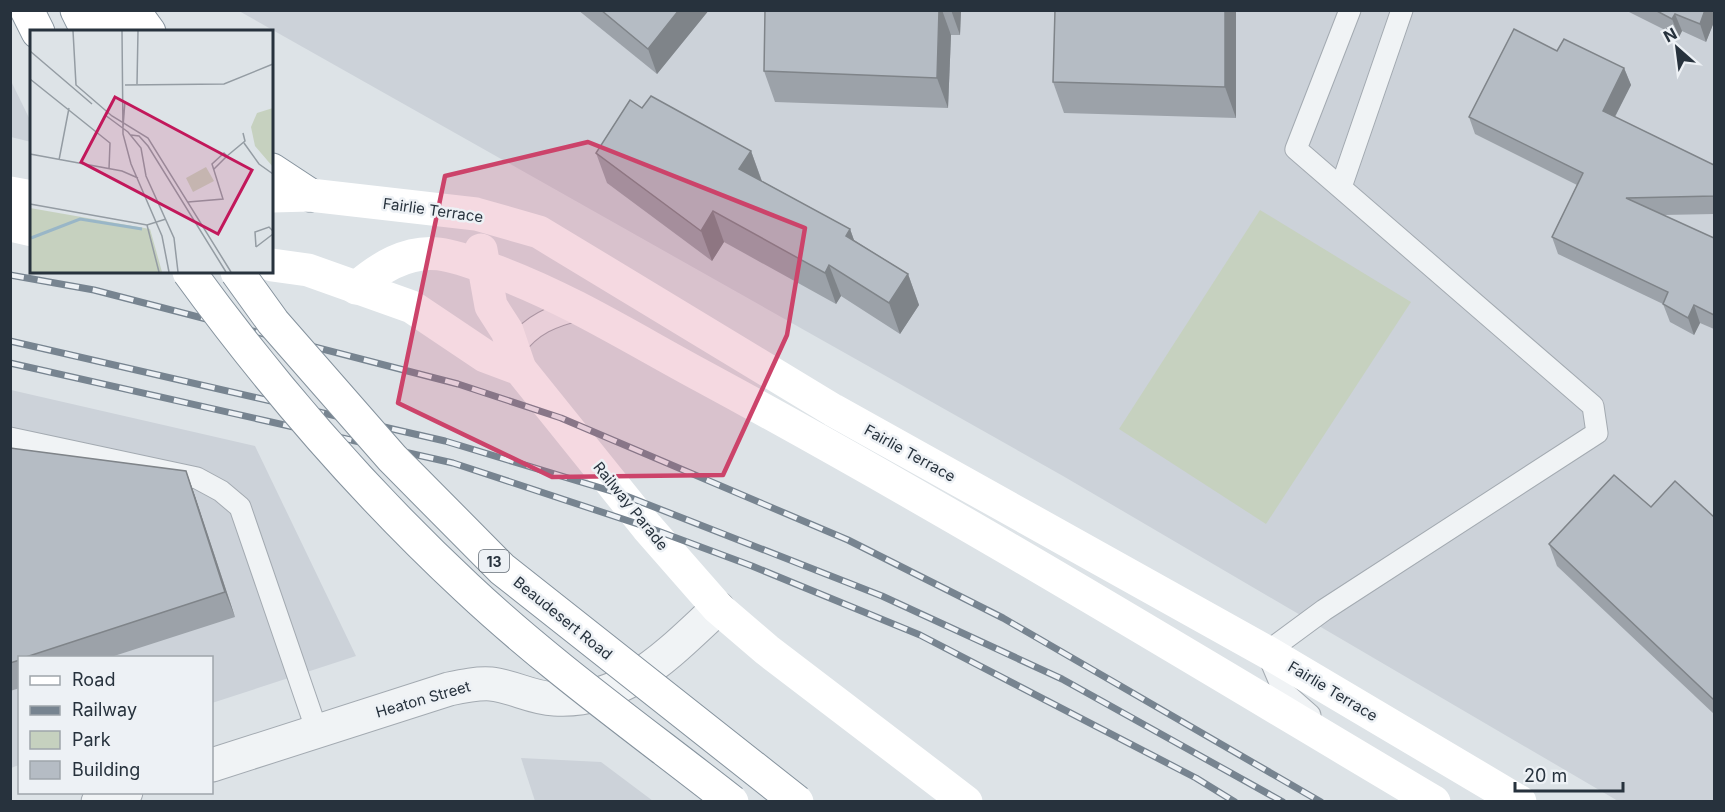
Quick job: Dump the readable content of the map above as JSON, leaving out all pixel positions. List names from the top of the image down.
{
  "streets": {
    "main road": [
      "Fairlie Terrace",
      "Railway Parade",
      "13",
      "Beaudesert Road"
    ],
    "street": ["Heaton Street"]
  },
  "crossings": [
    ["Railway Parade", "Heaton Street"]
  ],
  "legend": [
    "Road",
    "Railway",
    "Park",
    "Building"
  ],
  "scale_bar": "20 m",
  "north": "top left"
}
